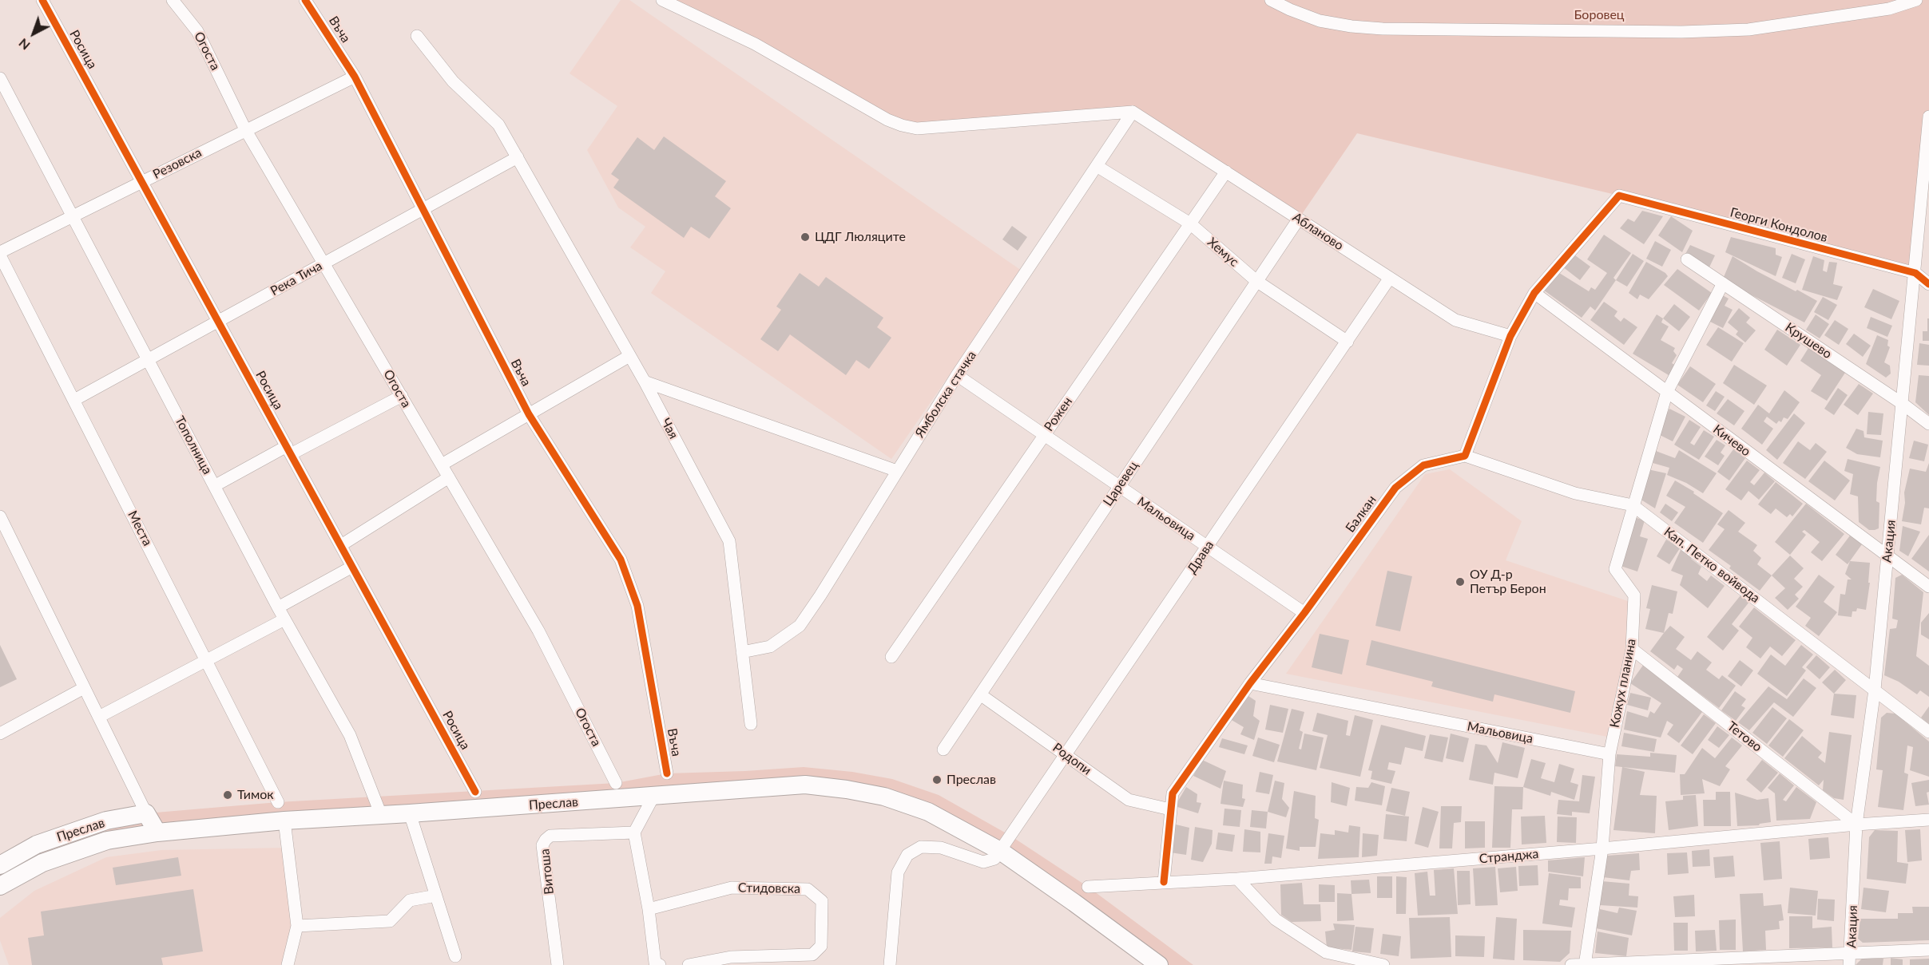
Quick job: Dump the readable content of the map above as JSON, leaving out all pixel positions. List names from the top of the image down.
{
  "streets": {
    "main road": ["Преслав"],
    "street": [
      "Въча",
      "Росица",
      "Огоста",
      "Резовска",
      "Георги Кондолов",
      "Абланово",
      "Хемус",
      "Река Тича",
      "Крушево",
      "Ямболска стачка",
      "Рожен",
      "Чая",
      "Кичево",
      "Тополница",
      "Царевец",
      "Балкан",
      "Мальовица",
      "Места",
      "Акация",
      "Драва",
      "Кап. Петко войвода",
      "Кожух планина",
      "Тетово",
      "Родопи",
      "Странджа",
      "Витоша",
      "Стидовска"
    ]
  },
  "crossings": [
    ["Въча", "Резовска"],
    ["Въча", "Река Тича"],
    ["Росица", "Резовска"],
    ["Росица", "Река Тича"],
    ["Огоста", "Резовска"],
    ["Огоста", "Река Тича"],
    ["Резовска", "Тополница"],
    ["Резовска", "Места"],
    ["Георги Кондолов", "Кичево"],
    ["Георги Кондолов", "Акация"],
    ["Абланово", "Ямболска стачка"],
    ["Абланово", "Рожен"],
    ["Абланово", "Царевец"],
    ["Абланово", "Драва"],
    ["Хемус", "Ямболска стачка"],
    ["Хемус", "Рожен"],
    ["Хемус", "Царевец"],
    ["Хемус", "Драва"],
    ["Река Тича", "Чая"],
    ["Река Тича", "Тополница"],
    ["Река Тича", "Места"],
    ["Крушево", "Акация"],
    ["Крушево", "Кожух планина"],
    ["Ямболска стачка", "Чая"],
    ["Ямболска стачка", "Мальовица"],
    ["Рожен", "Мальовица"],
    ["Кичево", "Акация"],
    ["Кичево", "Кожух планина"],
    ["Тополница", "Преслав"],
    ["Царевец", "Мальовица"],
    ["Царевец", "Родопи"],
    ["Балкан", "Мальовица"],
    ["Балкан", "Кап. Петко войвода"],
    ["Балкан", "Родопи"],
    ["Балкан", "Странджа"],
    ["Мальовица", "Драва"],
    ["Мальовица", "Кожух планина"],
    ["Акация", "Кап. Петко войвода"],
    ["Акация", "Тетово"],
    ["Акация", "Странджа"],
    ["Драва", "Родопи"],
    ["Драва", "Преслав"],
    ["Кап. Петко войвода", "Кожух планина"],
    ["Кожух планина", "Тетово"],
    ["Кожух планина", "Странджа"],
    ["Тетово", "Странджа"]
  ],
  "parks": ["Боровец"],
  "places": [
    "ЦДГ Люляците",
    "ОУ Д-р Петър Берон",
    "Преслав",
    "Тимок"
  ],
  "north": "bottom left"
}
